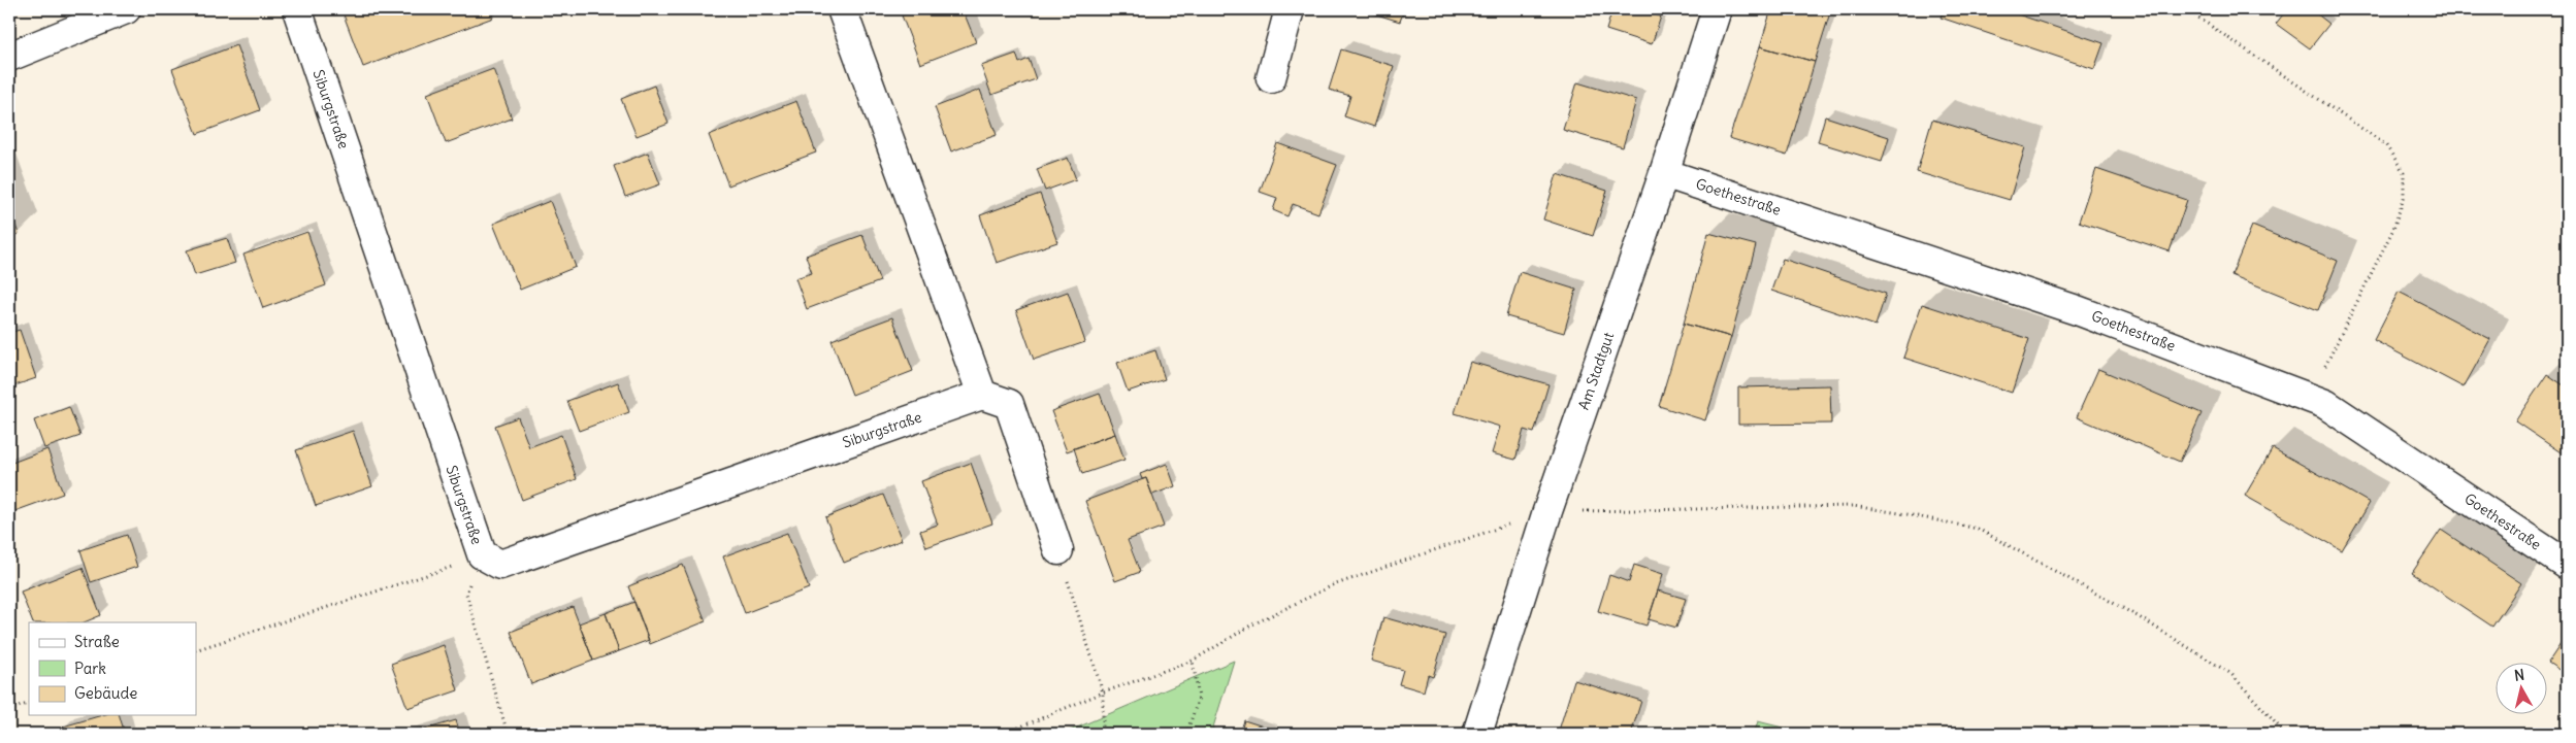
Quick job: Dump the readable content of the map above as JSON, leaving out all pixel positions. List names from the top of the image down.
{
  "streets": {
    "street": ["Siburgstraße", "Goethestraße", "Am Stadtgut"]
  },
  "crossings": [
    ["Goethestraße", "Am Stadtgut"]
  ],
  "legend": ["Straße", "Park", "Gebäude"],
  "north": "top"
}
